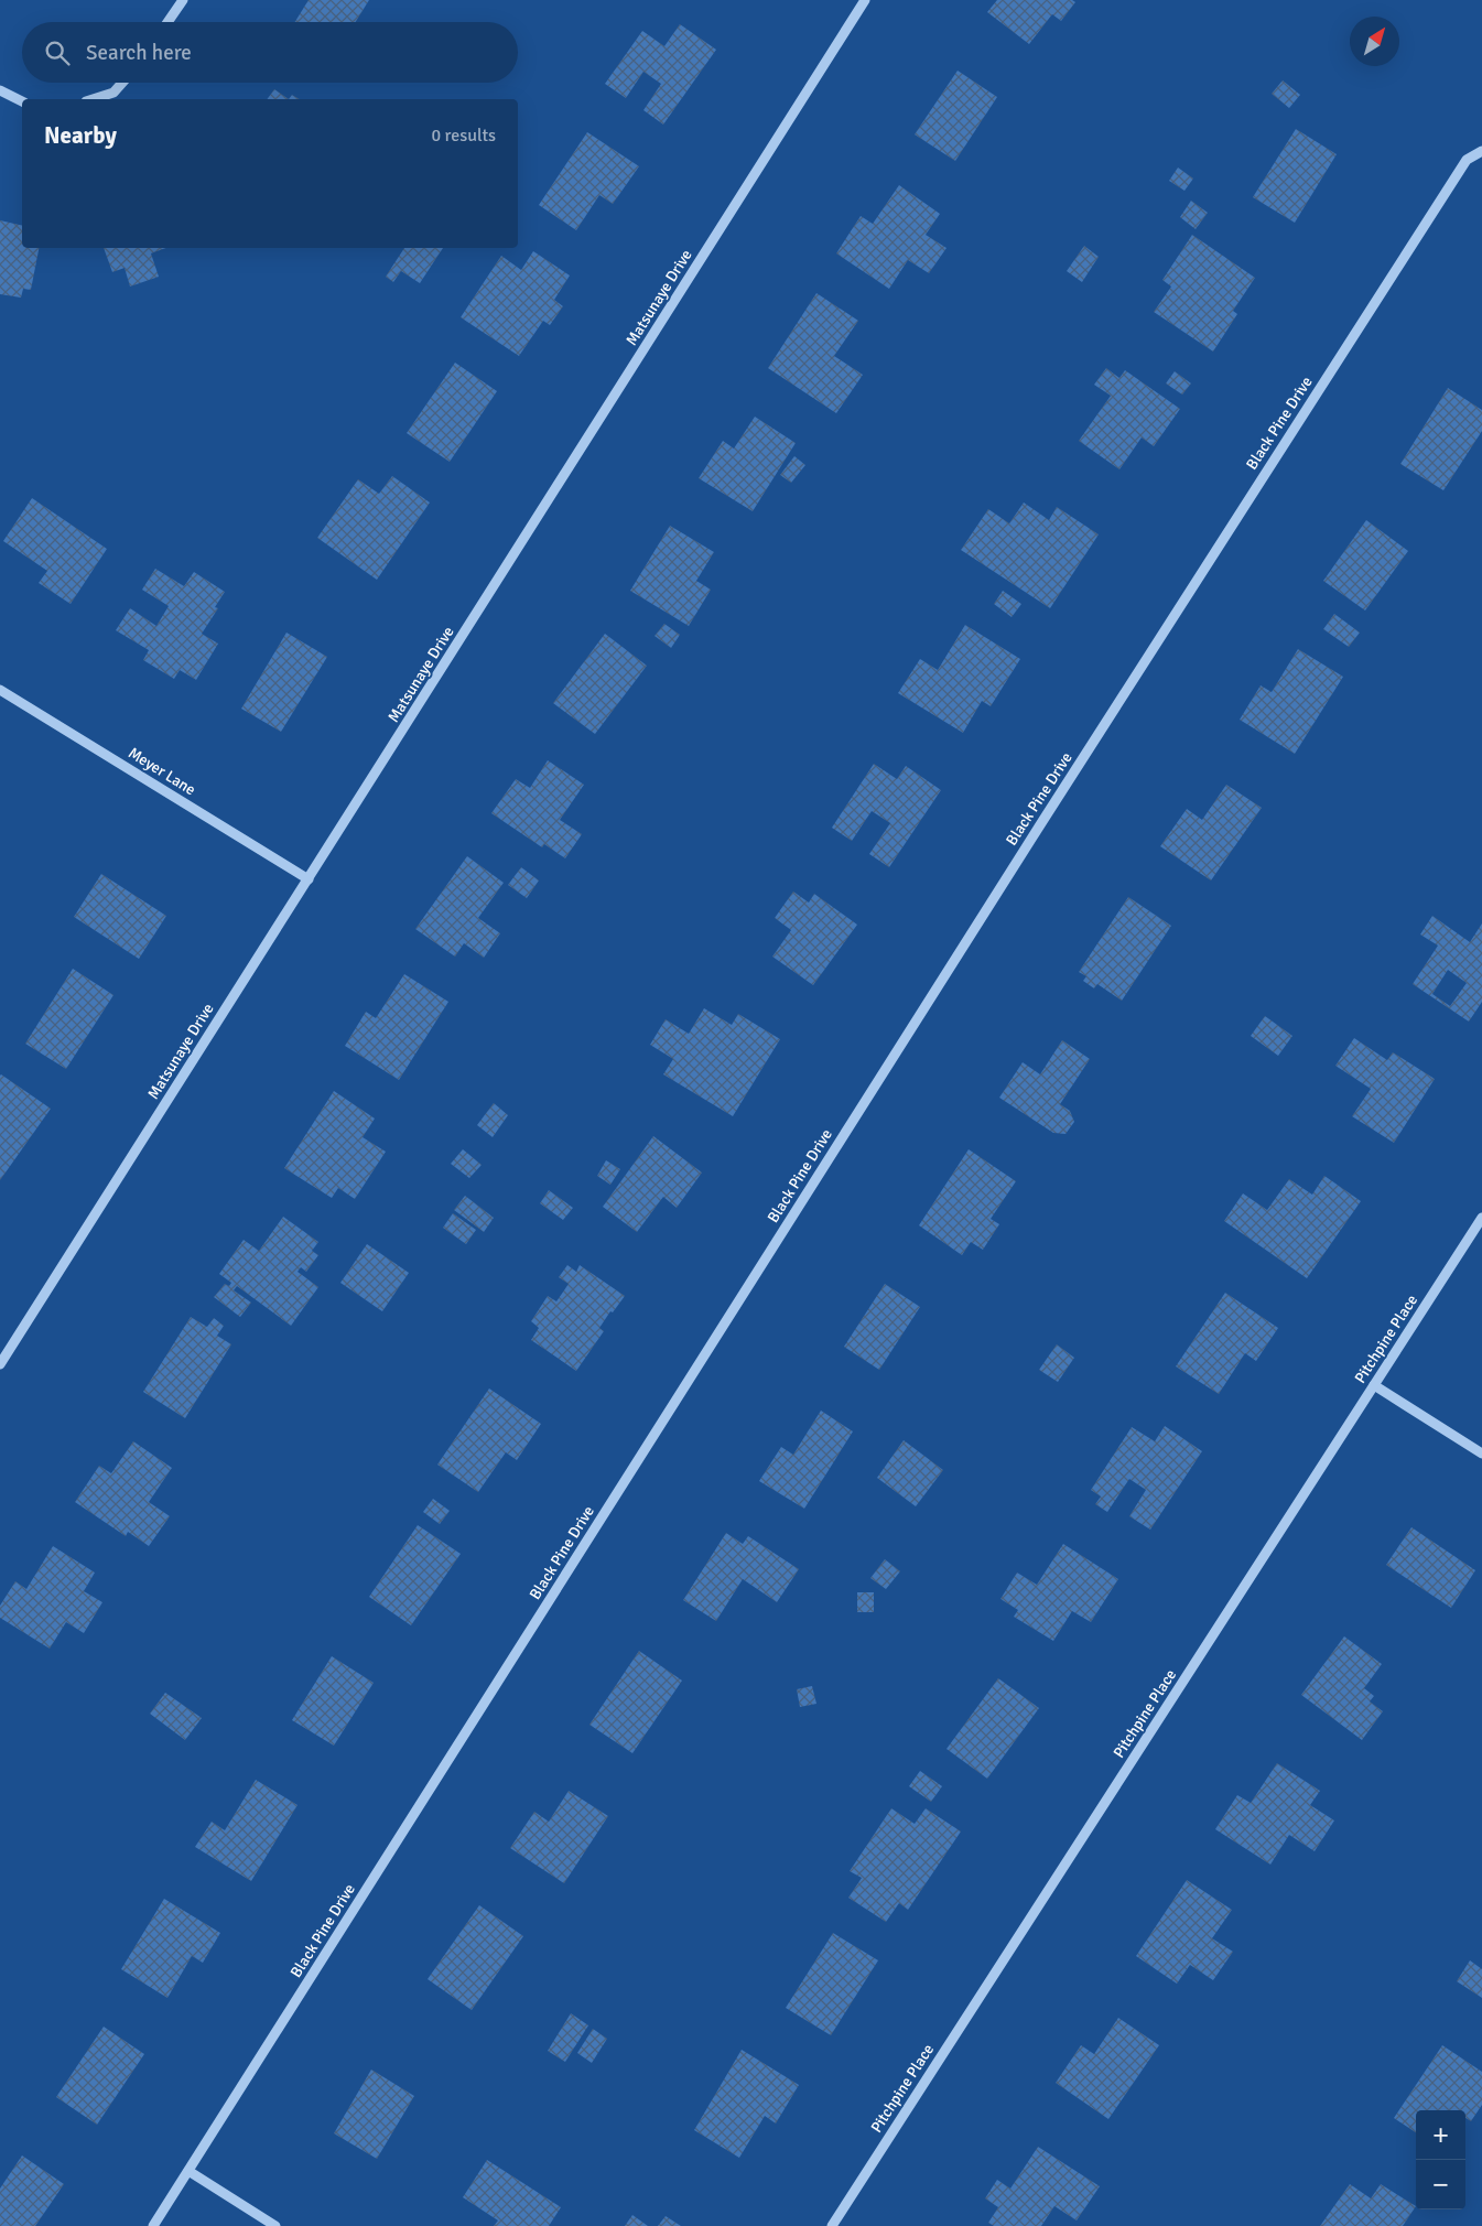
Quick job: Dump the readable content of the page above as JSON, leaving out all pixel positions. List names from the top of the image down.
{
  "streets": {
    "street": [
      "Matsunaye Drive",
      "Black Pine Drive",
      "Meyer Lane",
      "Pitchpine Place"
    ]
  },
  "crossings": [
    ["Matsunaye Drive", "Meyer Lane"]
  ],
  "north": "top right",
  "page": {
    "search": "Search here",
    "heading": ["Nearby", "0 results"],
    "map_buttons": ["+", "−"]
  }
}
